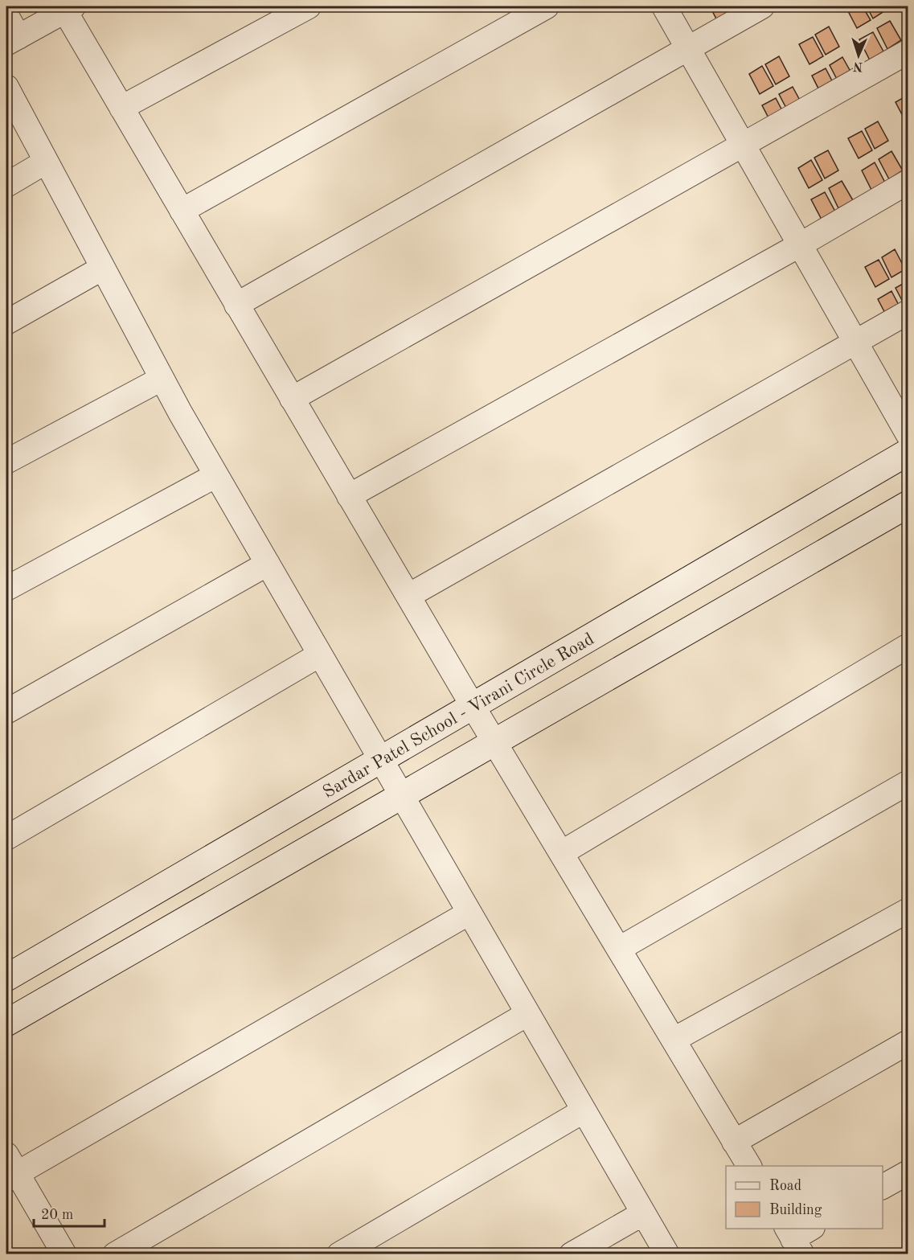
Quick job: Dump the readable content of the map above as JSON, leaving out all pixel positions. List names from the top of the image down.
{
  "streets": {
    "street": ["Sardar Patel School - Virani Circle Road"]
  },
  "legend": ["Road", "Building"],
  "scale_bar": "20 m",
  "north": "bottom"
}
